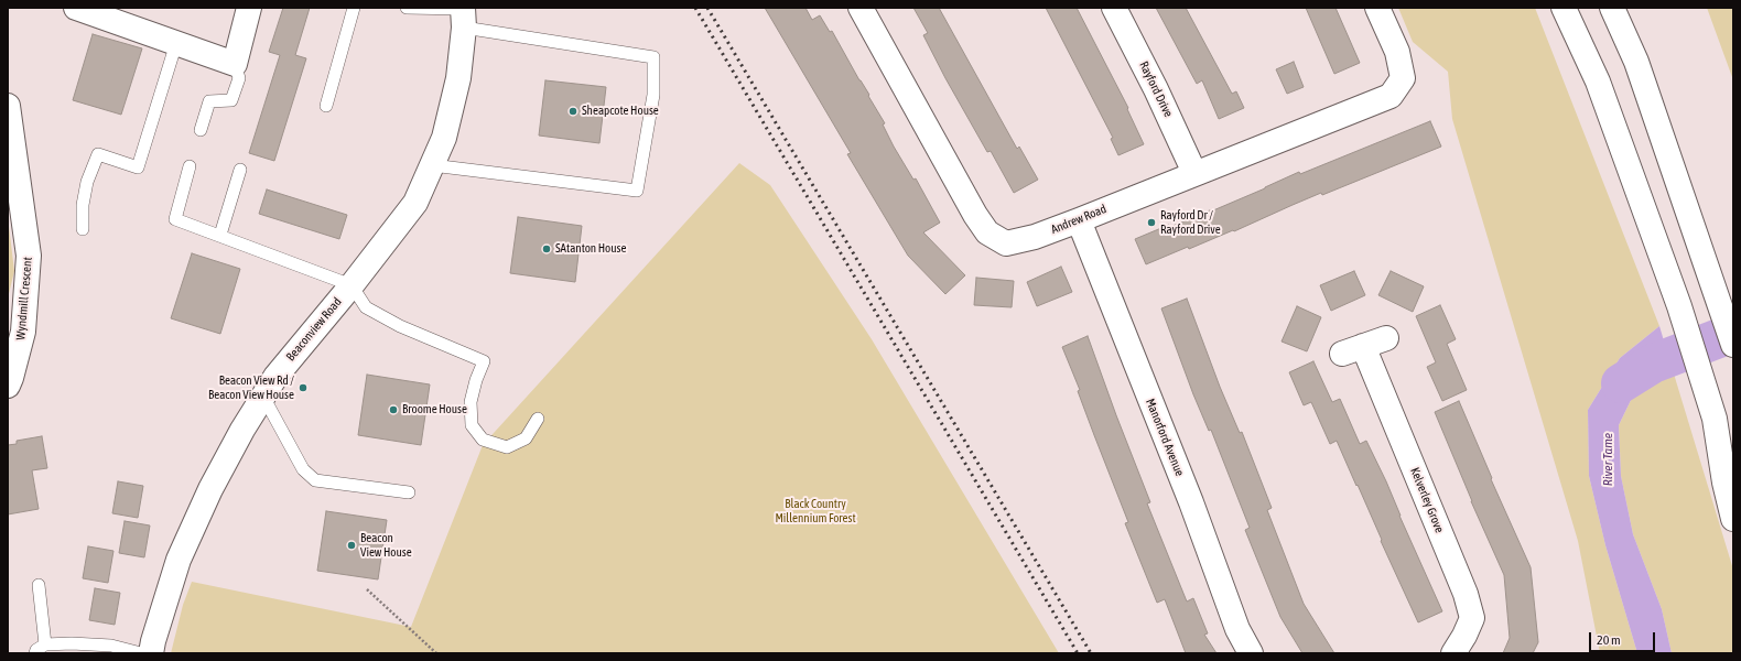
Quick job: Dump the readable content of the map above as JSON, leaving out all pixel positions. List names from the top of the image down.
{
  "streets": {
    "main road": [
      "Rayford Drive",
      "Andrew Road",
      "Wyndmill Crescent",
      "Beaconview Road",
      "Manorford Avenue",
      "Kelverley Grove"
    ]
  },
  "crossings": [
    ["Rayford Drive", "Andrew Road"],
    ["Andrew Road", "Manorford Avenue"]
  ],
  "water": ["River Tame"],
  "parks": ["Black Country Millennium Forest"],
  "places": [
    "Sheapcote House",
    "Rayford Dr / Rayford Drive",
    "SAtanton House",
    "Beacon View Rd / Beacon View House",
    "Broome House",
    "Beacon View House"
  ],
  "scale_bar": "20 m"
}
